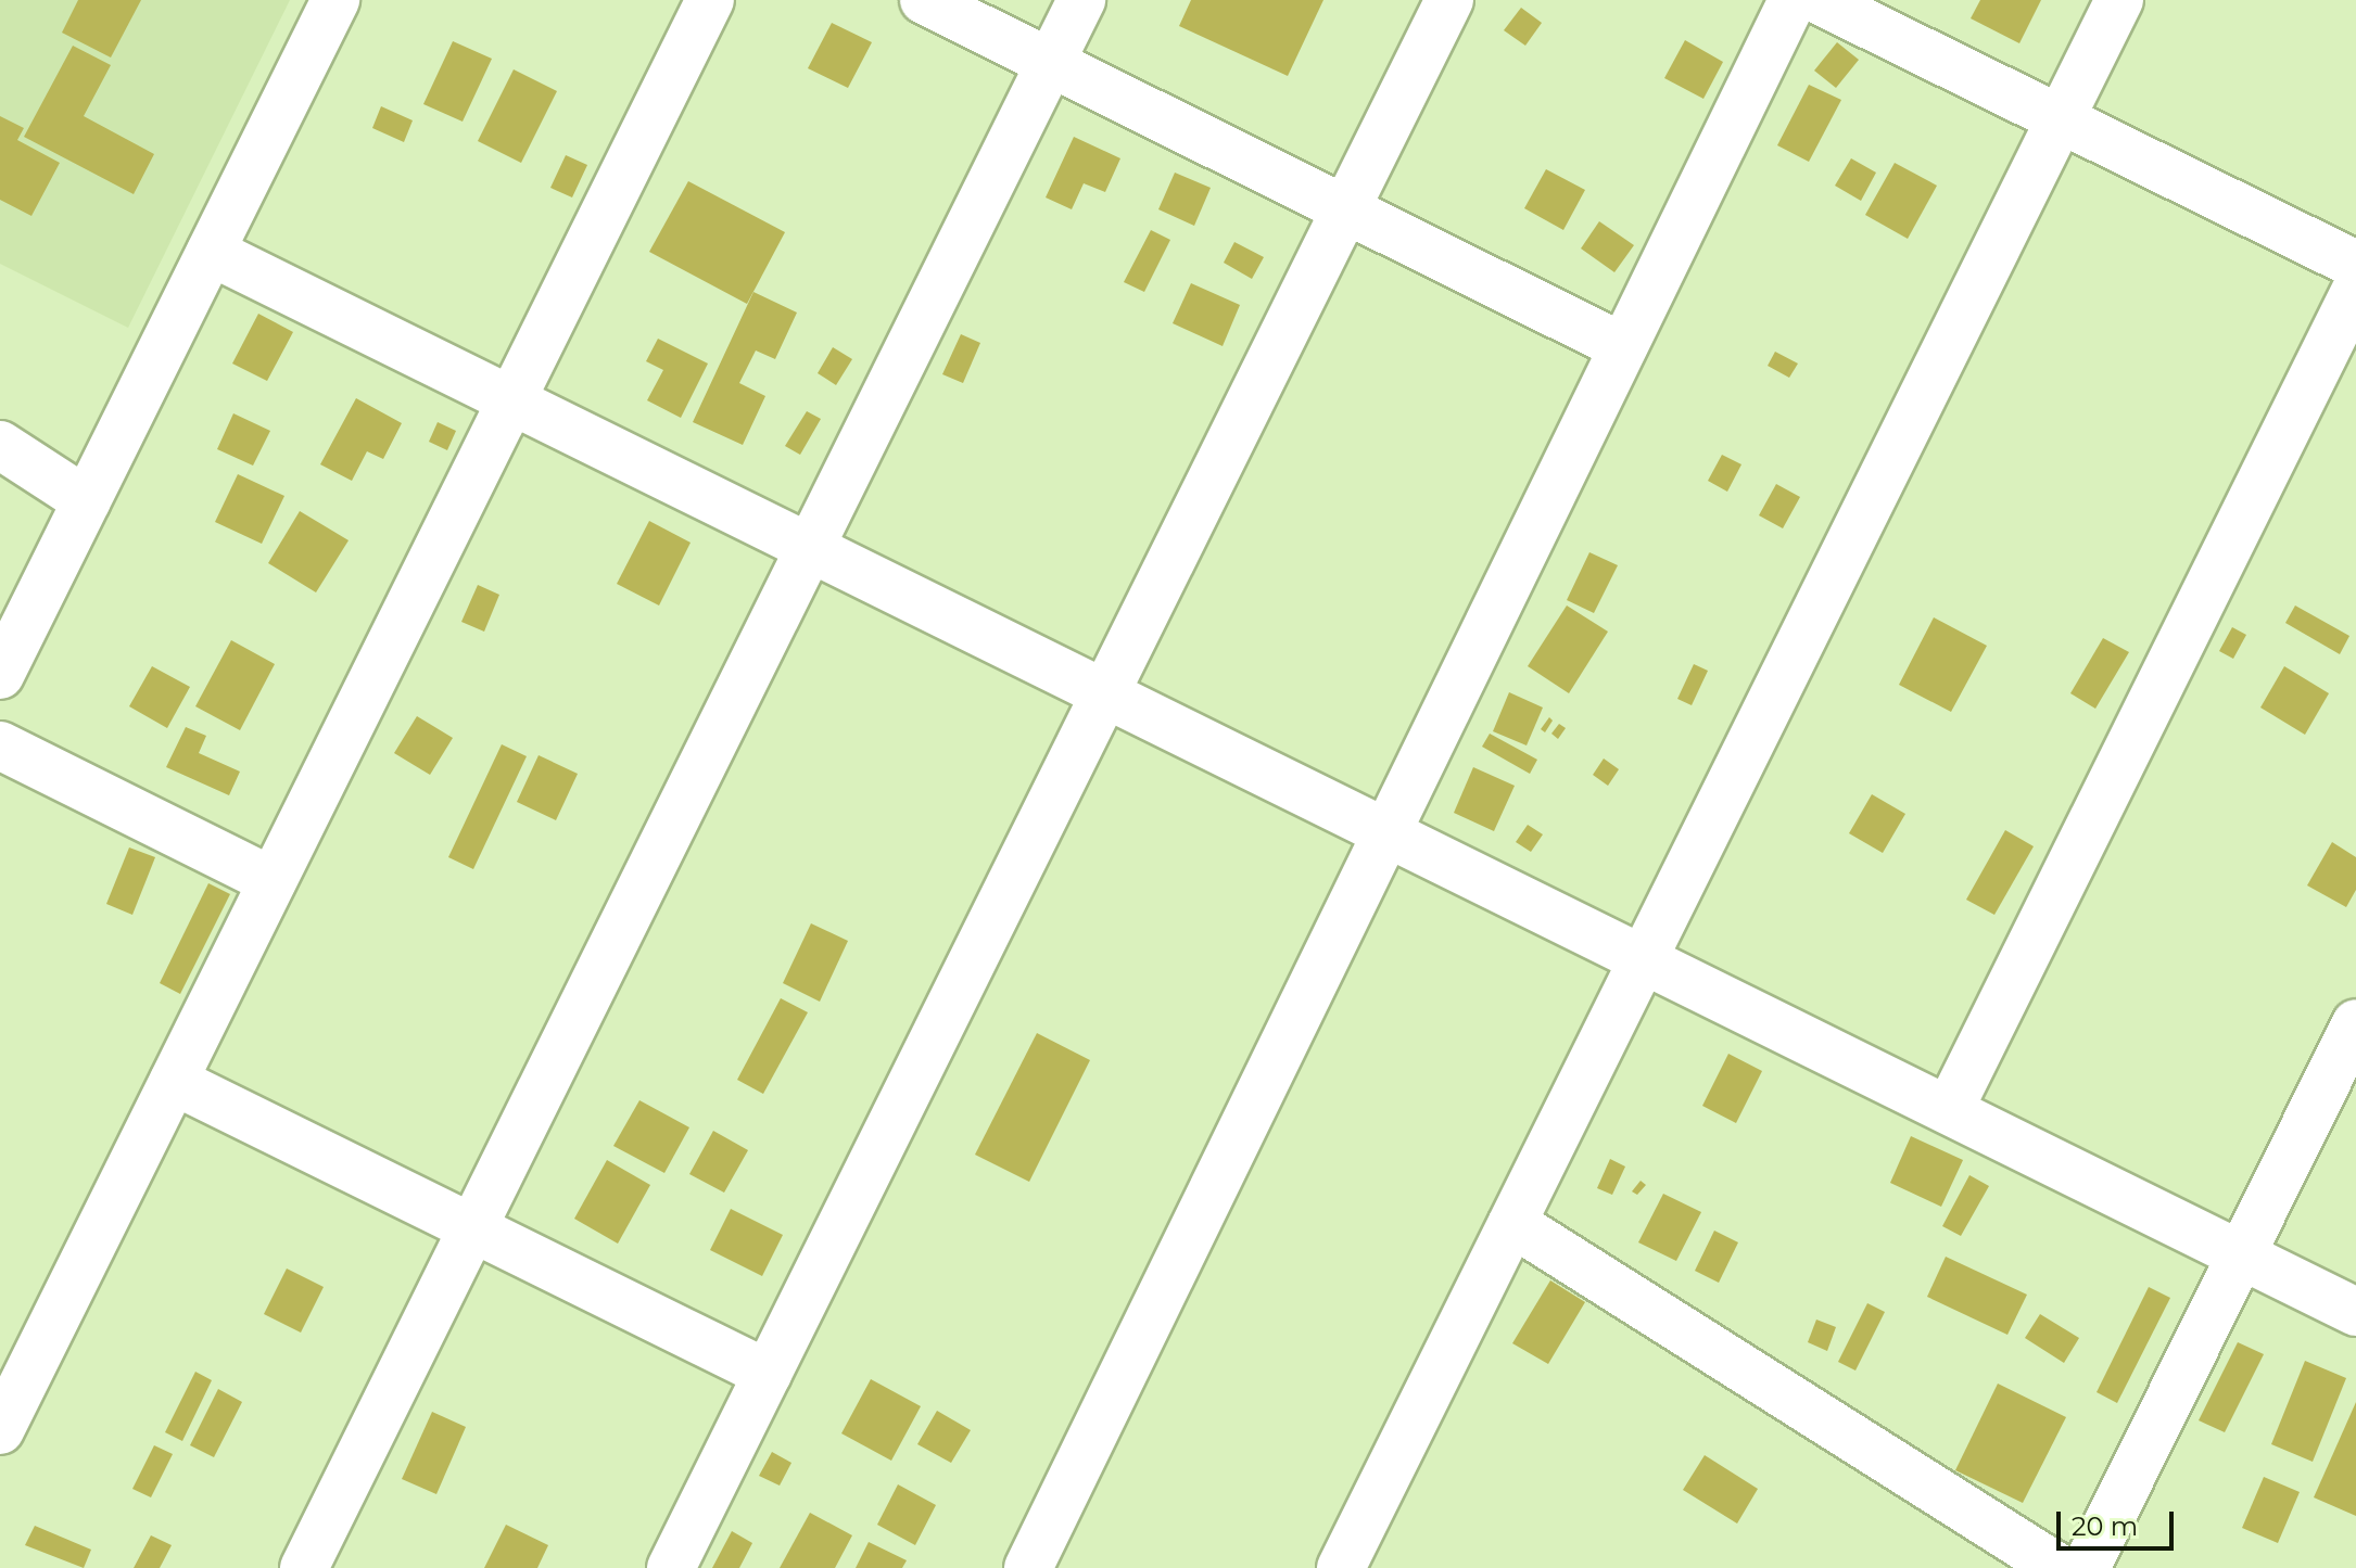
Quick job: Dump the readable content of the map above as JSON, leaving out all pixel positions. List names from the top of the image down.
{
  "scale_bar": "20 m"
}
